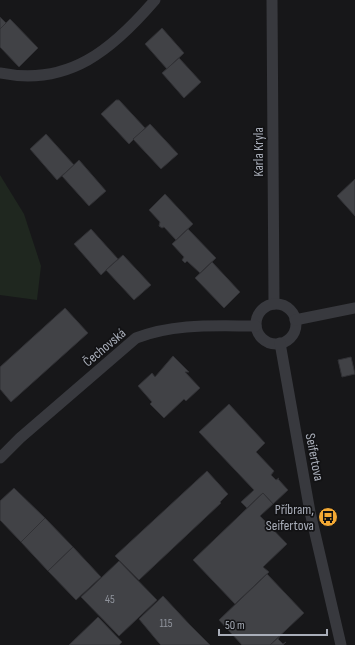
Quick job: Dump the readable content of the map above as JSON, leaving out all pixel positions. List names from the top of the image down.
{
  "streets": {
    "street": ["Karla Kryla", "Čechovská", "Seifertova"]
  },
  "crossings": [
    ["Karla Kryla", "Čechovská"],
    ["Karla Kryla", "Seifertova"],
    ["Čechovská", "Seifertova"]
  ],
  "places": {
    "bus stop": ["Příbram, Seifertova"]
  },
  "house_numbers": ["45", "115"],
  "scale_bar": "50 m"
}
